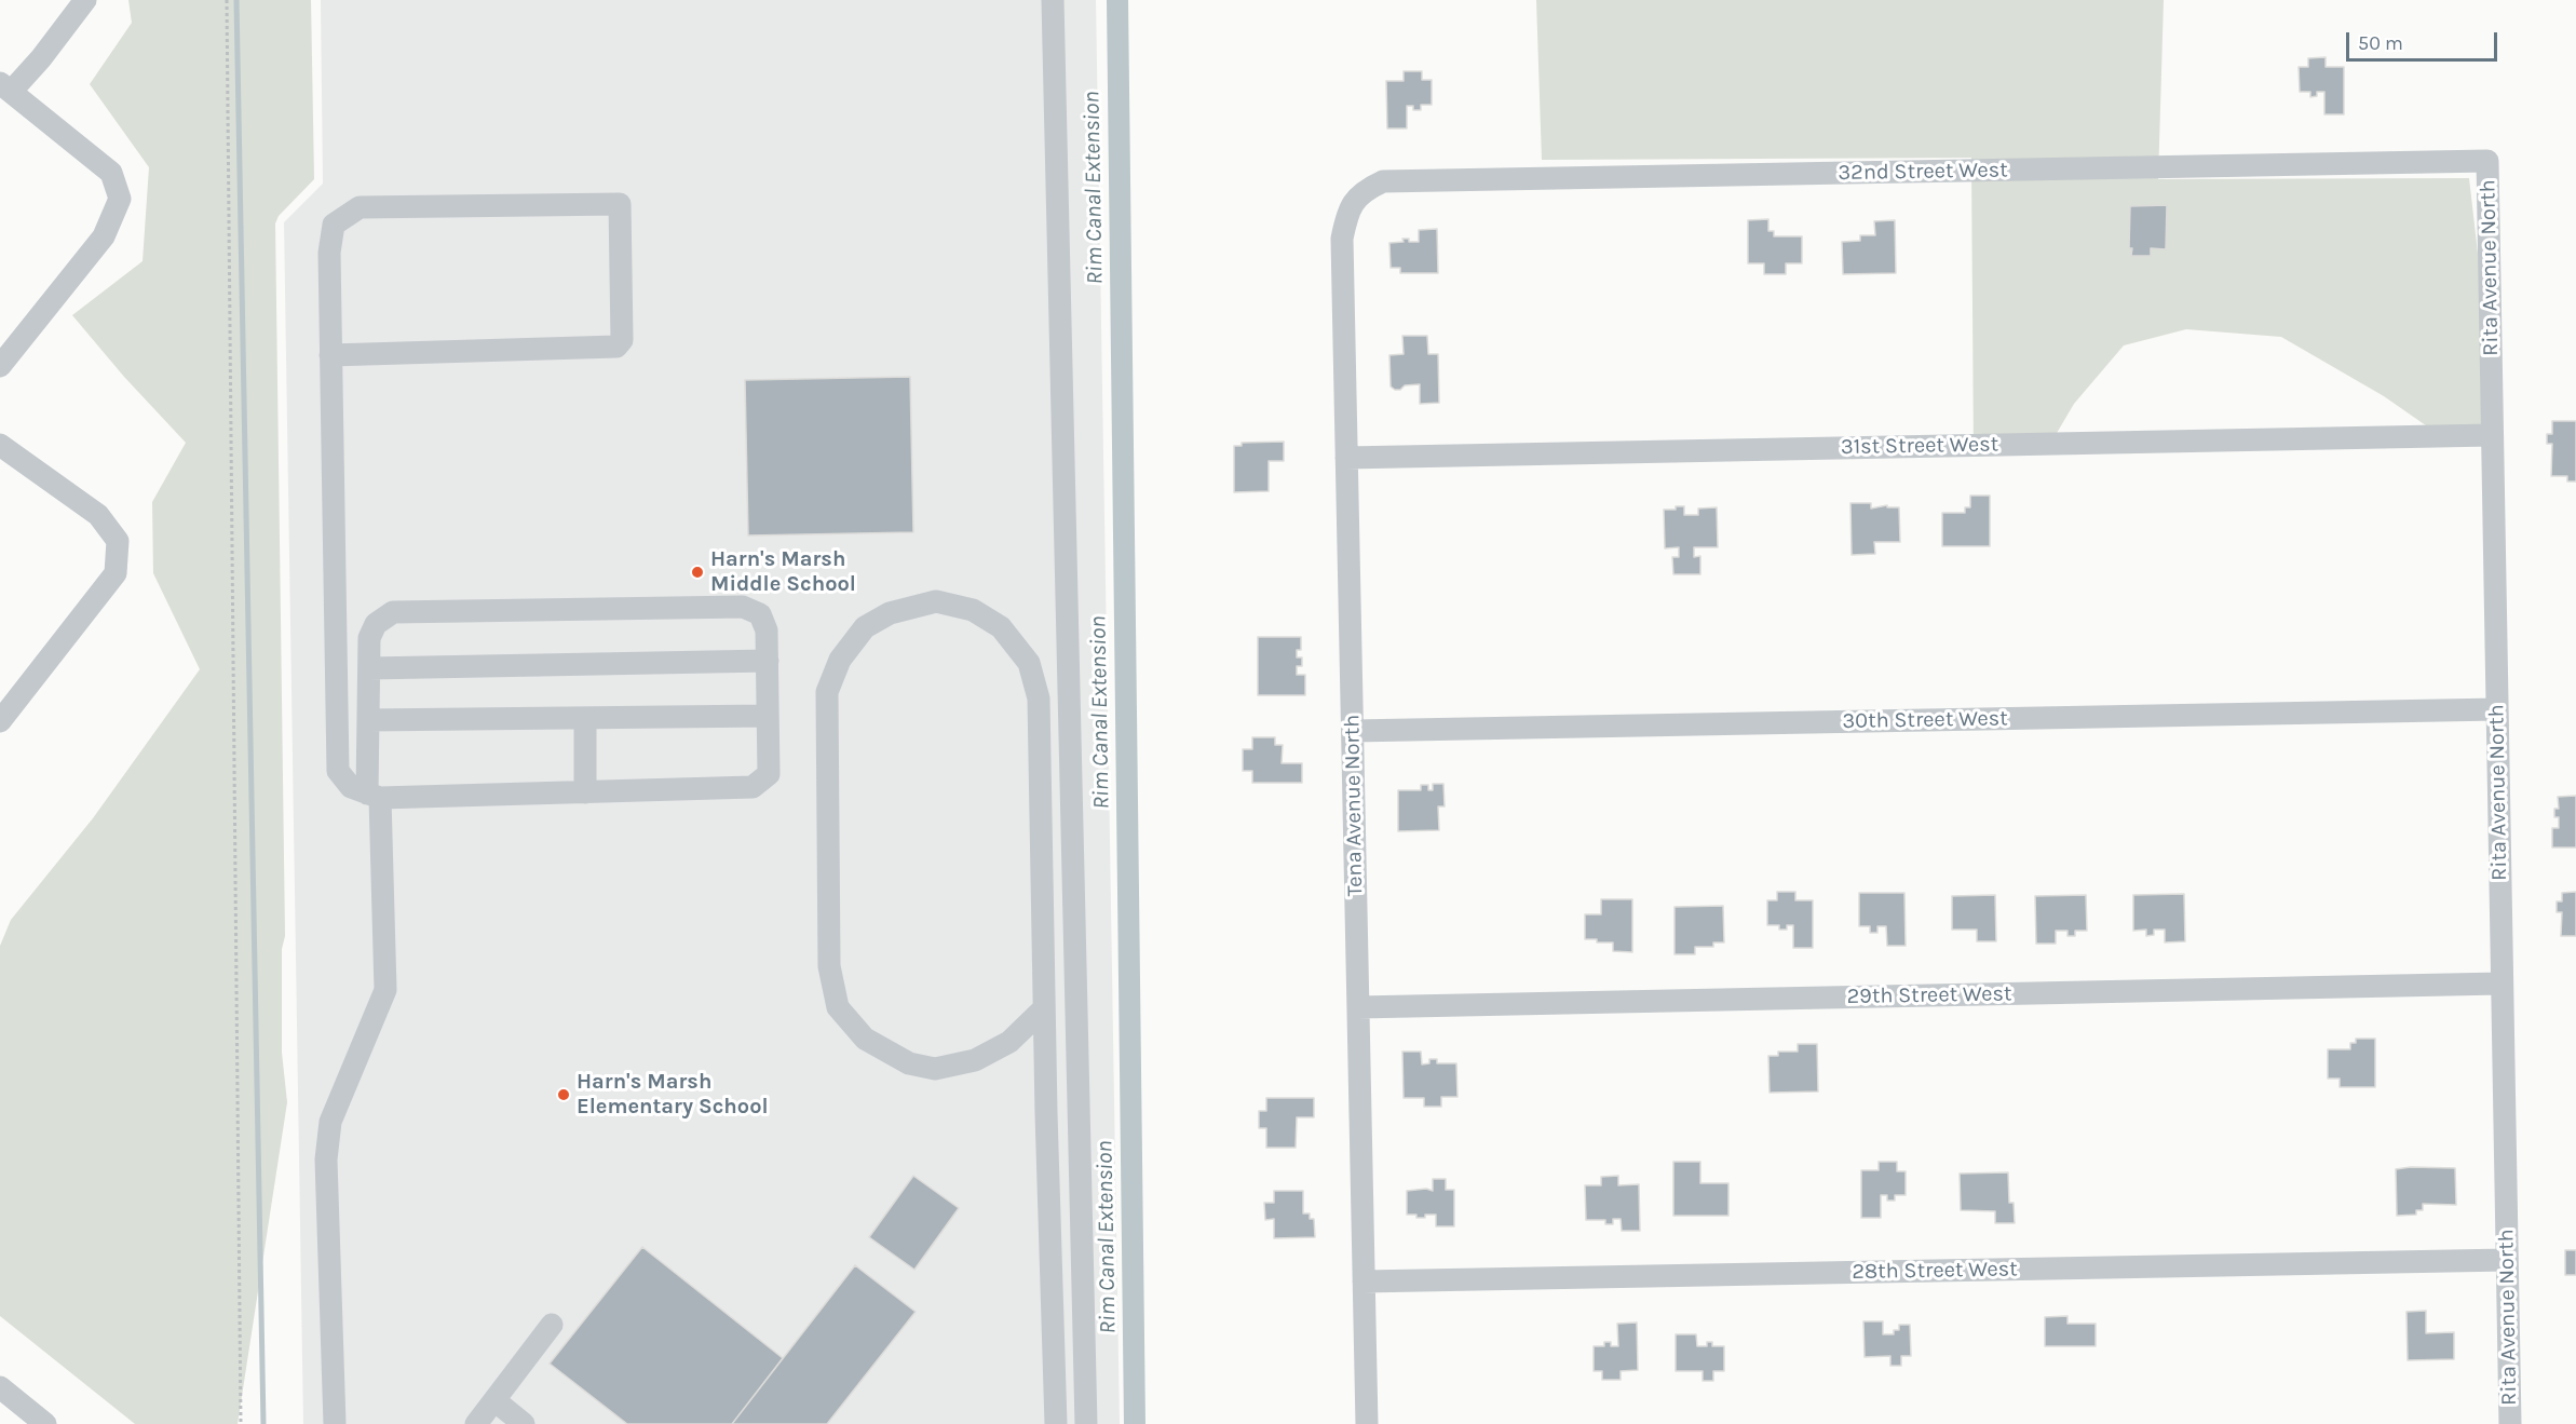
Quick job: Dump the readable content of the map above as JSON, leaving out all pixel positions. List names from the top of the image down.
{
  "streets": {
    "street": [
      "32nd Street West",
      "Rita Avenue North",
      "31st Street West",
      "30th Street West",
      "Tena Avenue North",
      "29th Street West",
      "28th Street West"
    ]
  },
  "crossings": [
    ["32nd Street West", "Rita Avenue North"],
    ["32nd Street West", "Tena Avenue North"],
    ["Rita Avenue North", "31st Street West"],
    ["Rita Avenue North", "30th Street West"],
    ["Rita Avenue North", "29th Street West"],
    ["Rita Avenue North", "28th Street West"],
    ["31st Street West", "Tena Avenue North"],
    ["30th Street West", "Tena Avenue North"],
    ["Tena Avenue North", "29th Street West"],
    ["Tena Avenue North", "28th Street West"]
  ],
  "water": ["Rim Canal Extension"],
  "places": ["Harn's Marsh Middle School", "Harn's Marsh Elementary School"],
  "scale_bar": "50 m"
}
